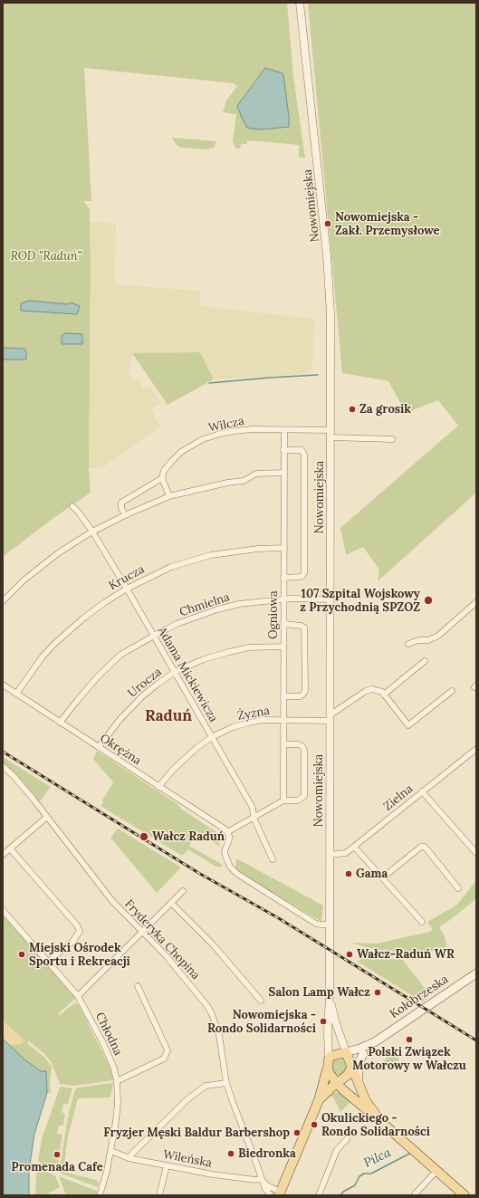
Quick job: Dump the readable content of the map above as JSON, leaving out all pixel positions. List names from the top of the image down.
{
  "streets": {
    "main road": ["Kołobrzeska"],
    "street": [
      "Nowomiejska",
      "Wilcza",
      "Krucza",
      "Chmielna",
      "Ogniowa",
      "Adama Mickiewicza",
      "Urocza",
      "Żyzna",
      "Okrężna",
      "Zielna",
      "Fryderyka Chopina",
      "Chłodna",
      "Wileńska"
    ]
  },
  "crossings": [
    ["Nowomiejska", "Wilcza"],
    ["Nowomiejska", "Chmielna"],
    ["Nowomiejska", "Żyzna"],
    ["Nowomiejska", "Zielna"],
    ["Nowomiejska", "Kołobrzeska"],
    ["Wilcza", "Ogniowa"],
    ["Krucza", "Ogniowa"],
    ["Krucza", "Adama Mickiewicza"],
    ["Krucza", "Okrężna"],
    ["Chmielna", "Ogniowa"],
    ["Chmielna", "Adama Mickiewicza"],
    ["Chmielna", "Okrężna"],
    ["Ogniowa", "Urocza"],
    ["Ogniowa", "Żyzna"],
    ["Adama Mickiewicza", "Urocza"],
    ["Adama Mickiewicza", "Żyzna"],
    ["Urocza", "Okrężna"],
    ["Żyzna", "Okrężna"],
    ["Fryderyka Chopina", "Wileńska"],
    ["Chłodna", "Wileńska"]
  ],
  "districts": ["Raduń"],
  "water": ["Pilca"],
  "parks": ["ROD \"Raduń\""],
  "places": [
    "Nowomiejska - Zakł. Przemysłowe",
    "Za grosik",
    "107 Szpital Wojskowy z Przychodnią SPZOZ",
    "Wałcz Raduń",
    "Gama",
    "Miejski Ośrodek Sportu i Rekreacji",
    "Wałcz-Raduń WR",
    "Salon Lamp Wałcz",
    "Nowomiejska - Rondo Solidarności",
    "Polski Związek Motorowy w Wałczu",
    "Okulickiego - Rondo Solidarności",
    "Fryzjer Męski Baldur Barbershop",
    "Biedronka",
    "Promenada Cafe"
  ]
}
